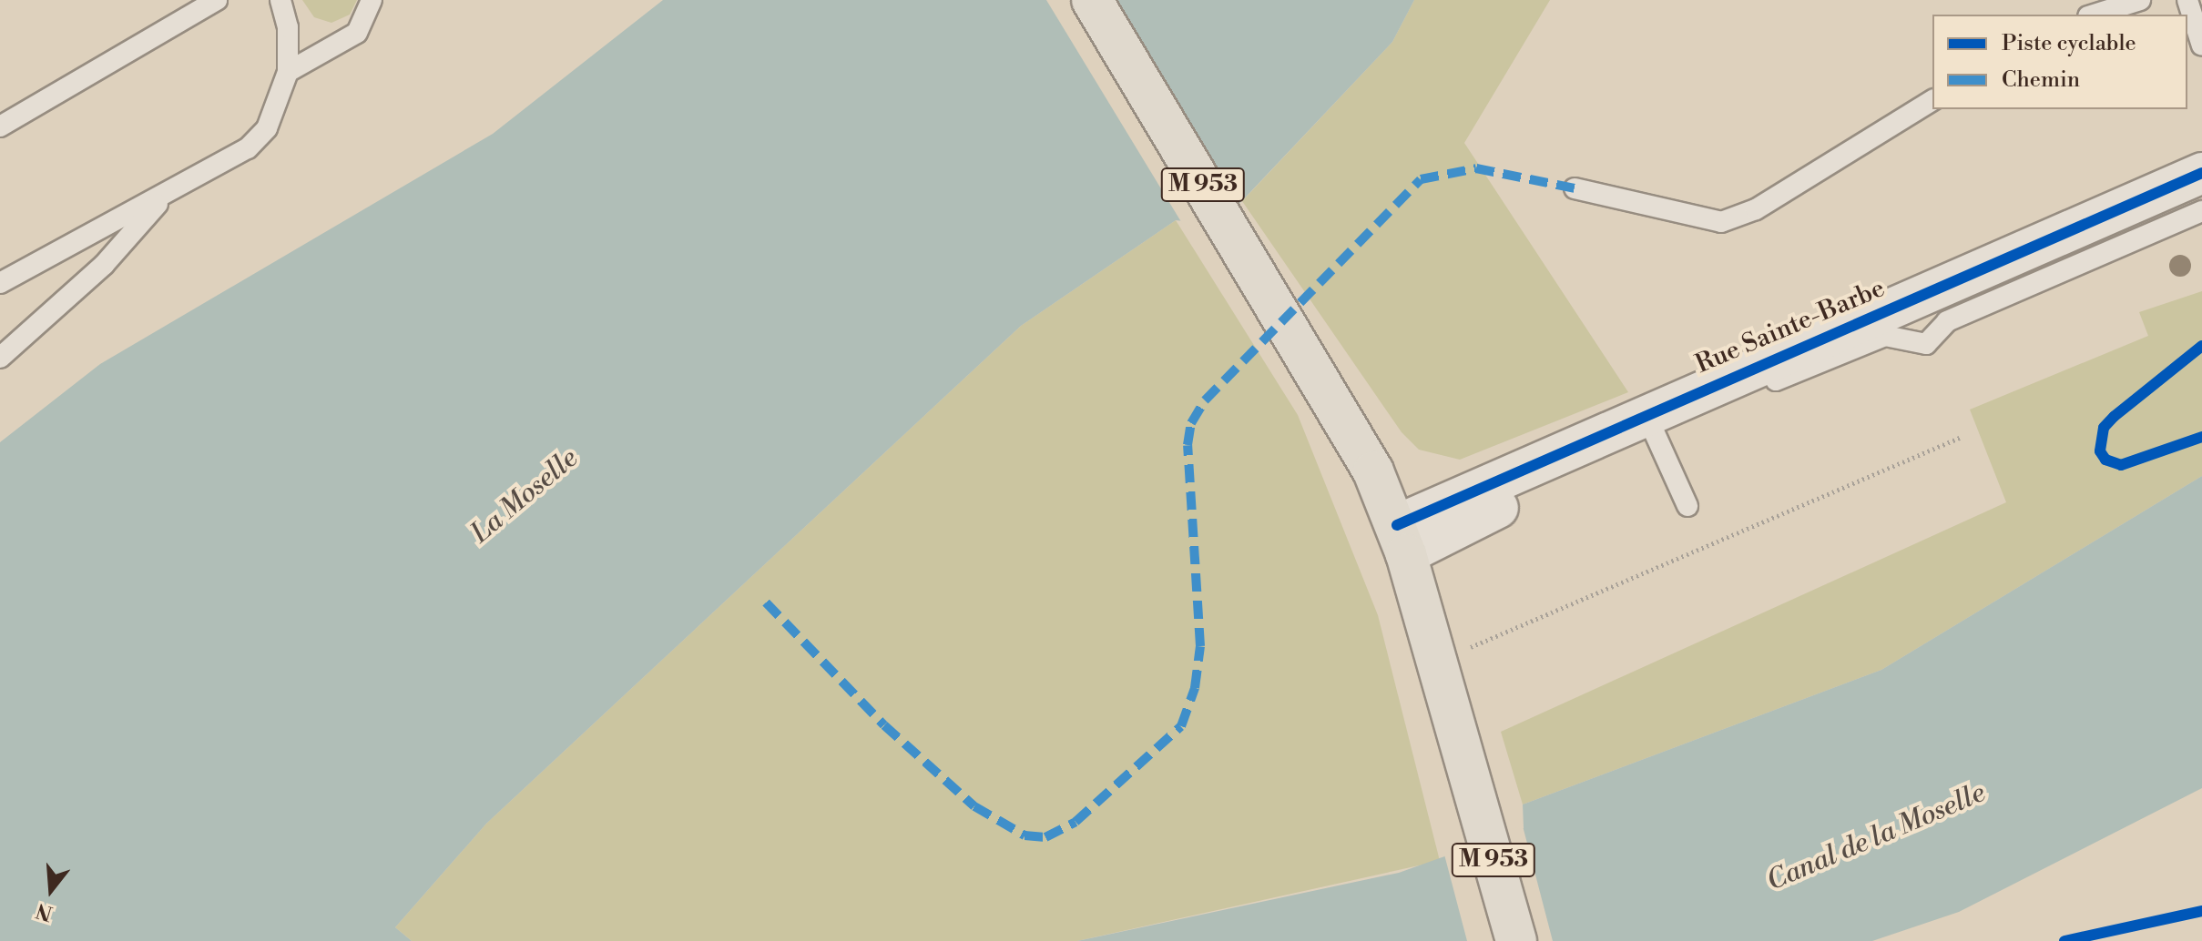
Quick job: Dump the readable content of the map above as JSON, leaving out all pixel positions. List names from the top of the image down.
{
  "streets": {
    "main road": ["M 953"],
    "street": ["Rue Sainte-Barbe"]
  },
  "crossings": [
    ["M 953", "Rue Sainte-Barbe"]
  ],
  "water": ["La Moselle", "Canal de la Moselle"],
  "legend": ["Piste cyclable", "Chemin"],
  "north": "bottom"
}
